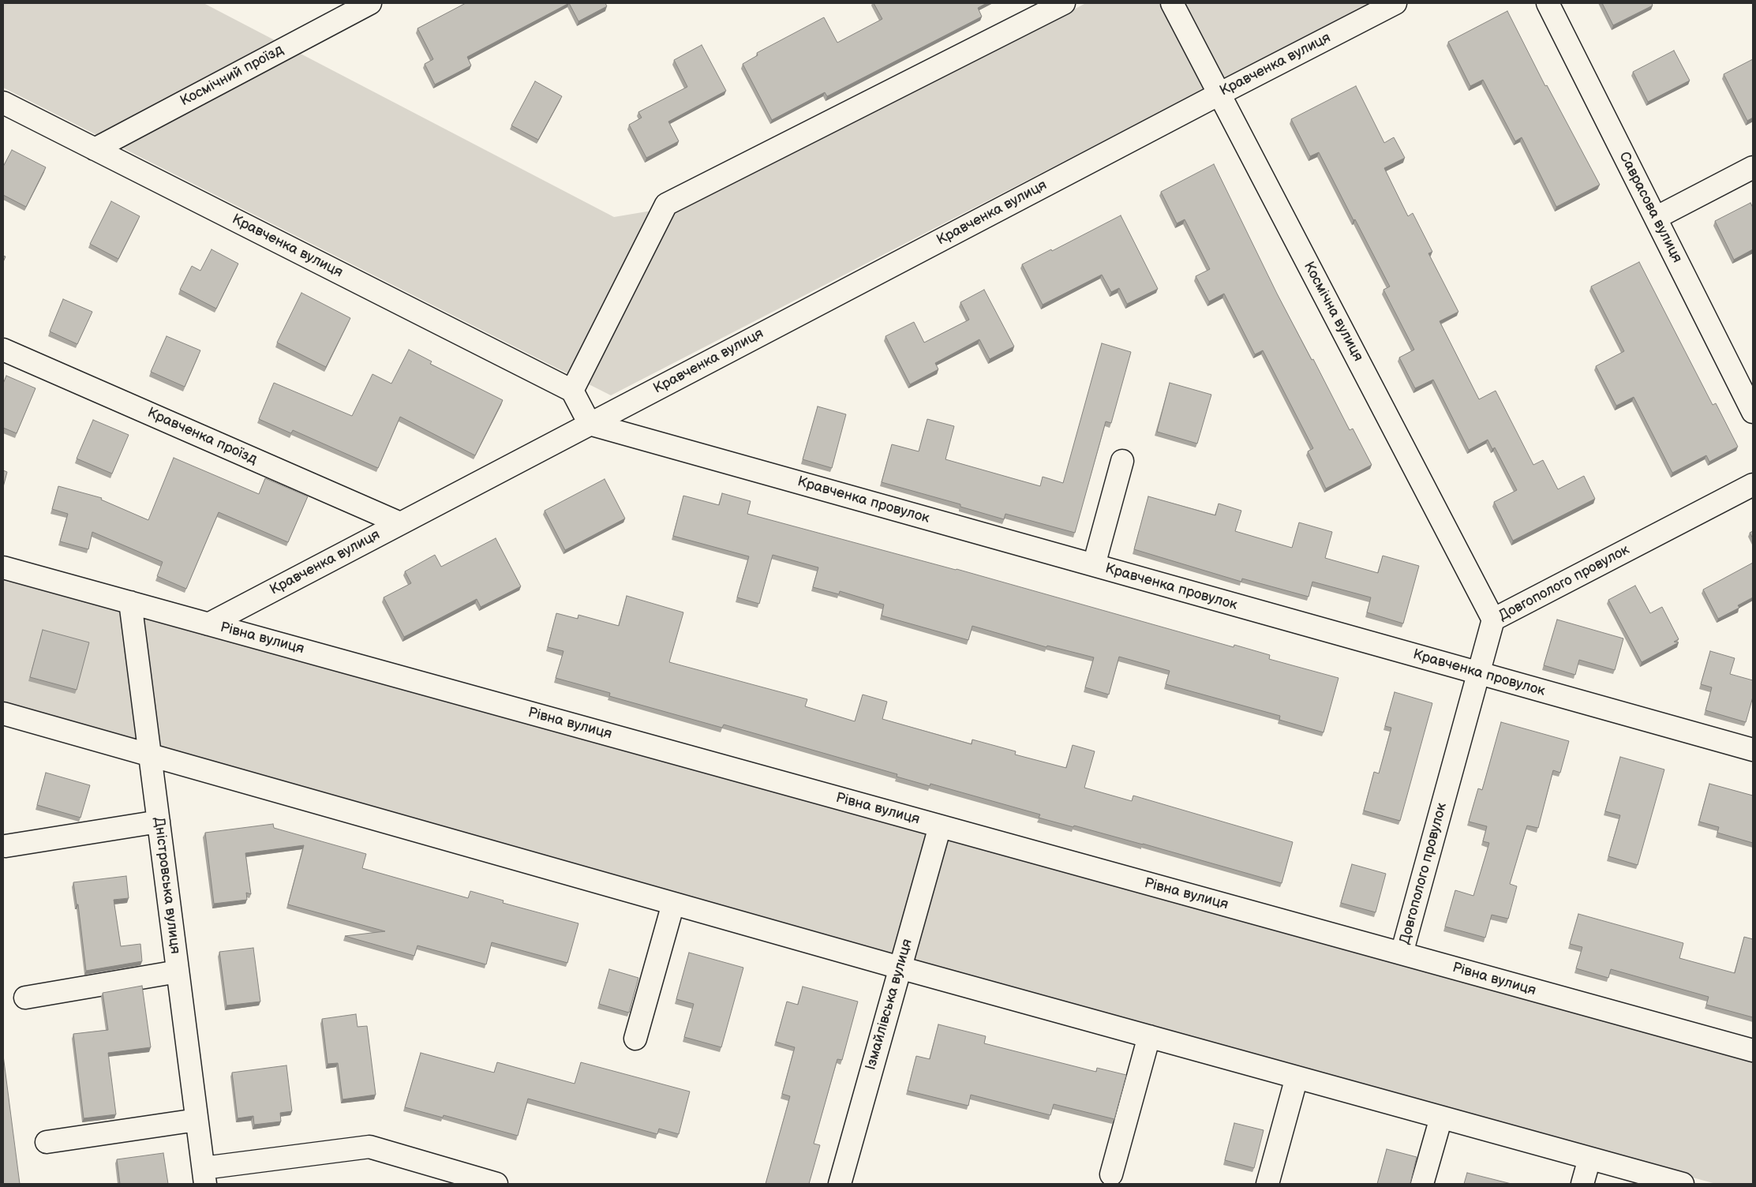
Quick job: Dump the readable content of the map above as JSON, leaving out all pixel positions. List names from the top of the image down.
{
  "streets": {
    "street": [
      "Кравченка вулиця",
      "Космічний проїзд",
      "Саврасова вулиця",
      "Космічна вулиця",
      "Кравченка проїзд",
      "Кравченка провулок",
      "Довгополого провулок",
      "Рівна вулиця",
      "Дністровська вулиця",
      "Ізмайлівська вулиця"
    ]
  },
  "crossings": [
    ["Кравченка вулиця", "Космічний проїзд"],
    ["Кравченка вулиця", "Космічна вулиця"],
    ["Кравченка вулиця", "Кравченка проїзд"],
    ["Кравченка вулиця", "Кравченка провулок"],
    ["Кравченка вулиця", "Рівна вулиця"],
    ["Космічна вулиця", "Довгополого провулок"],
    ["Кравченка провулок", "Довгополого провулок"],
    ["Довгополого провулок", "Рівна вулиця"],
    ["Рівна вулиця", "Дністровська вулиця"],
    ["Рівна вулиця", "Ізмайлівська вулиця"]
  ]
}
